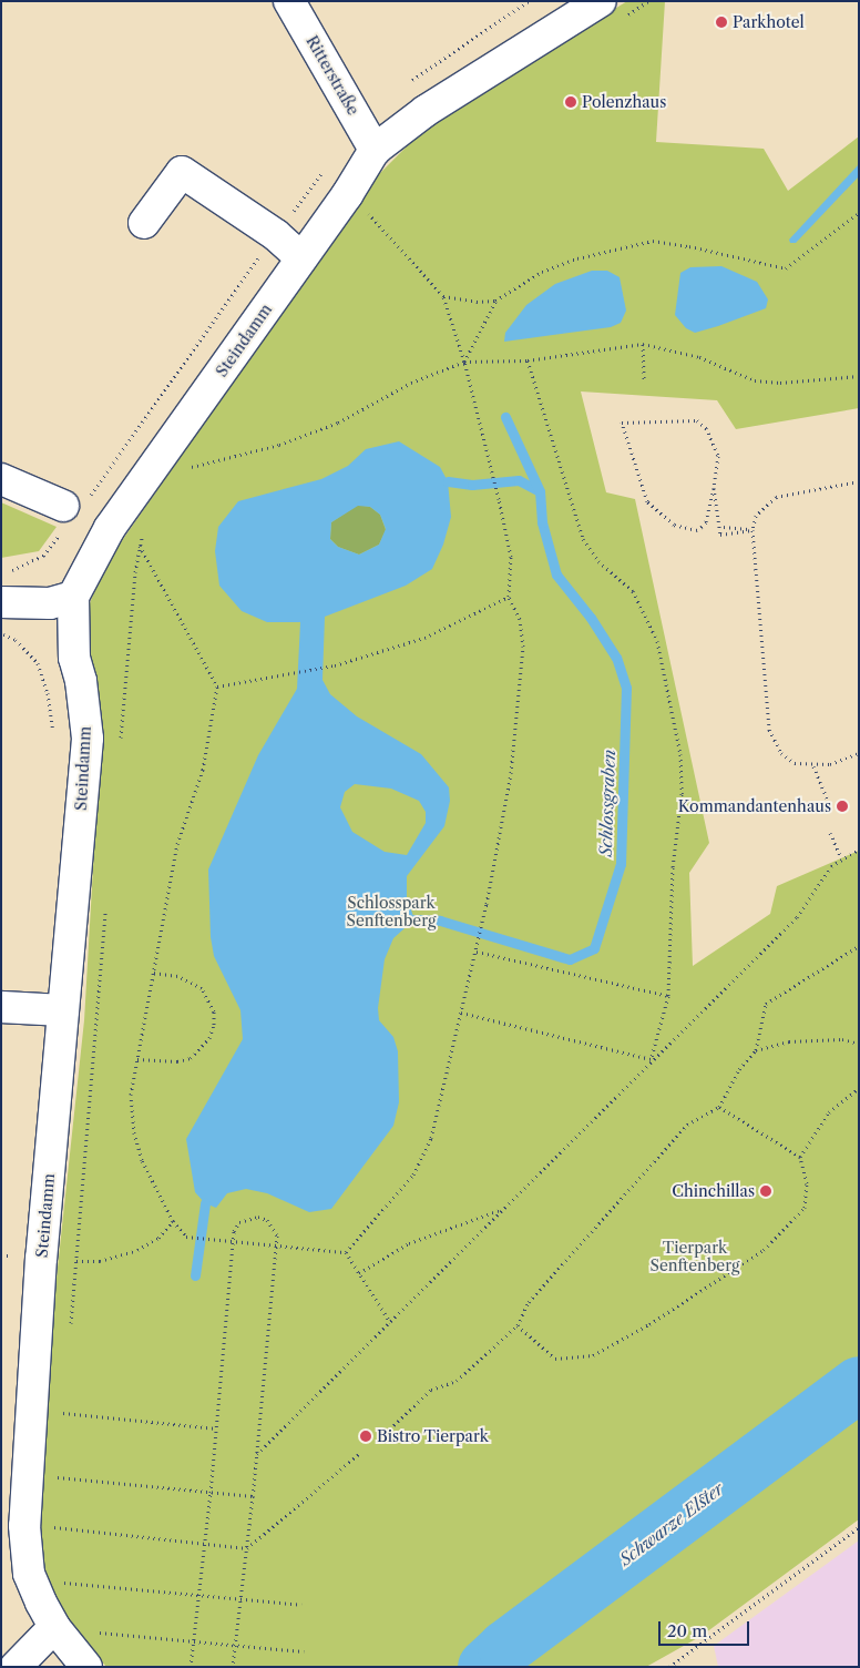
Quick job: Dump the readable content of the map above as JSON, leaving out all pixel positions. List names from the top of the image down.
{
  "streets": {
    "street": ["Ritterstraße", "Steindamm"]
  },
  "crossings": [
    ["Ritterstraße", "Steindamm"]
  ],
  "water": ["Schlossgraben", "Schwarze Elster"],
  "parks": ["Schlosspark Senftenberg", "Tierpark Senftenberg"],
  "places": [
    "Parkhotel",
    "Polenzhaus",
    "Kommandantenhaus",
    "Chinchillas",
    "Bistro Tierpark"
  ],
  "scale_bar": "20 m"
}
